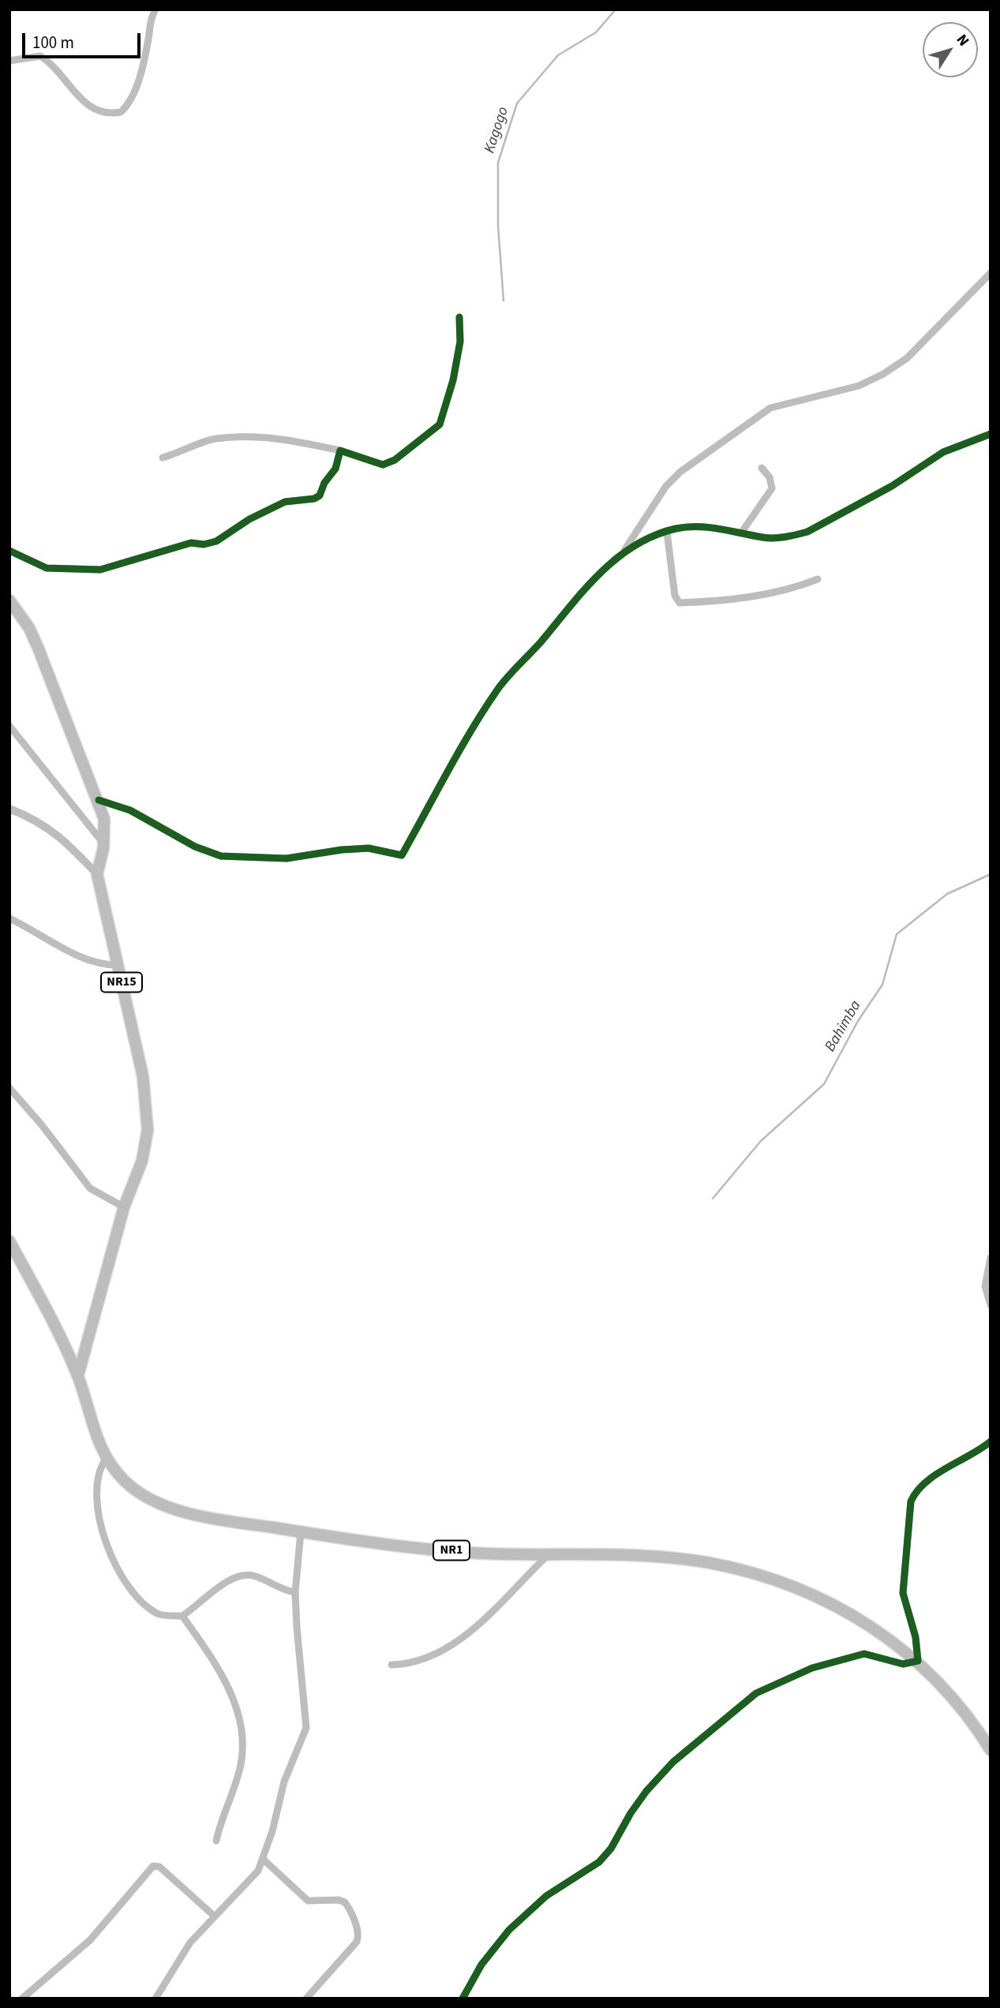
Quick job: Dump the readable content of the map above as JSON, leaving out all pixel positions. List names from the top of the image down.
{
  "streets": {
    "highway": ["NR15", "NR1"]
  },
  "crossings": [
    ["NR15", "NR1"]
  ],
  "water": ["Kagogo", "Bahimba"],
  "scale_bar": "100 m",
  "north": "top right"
}
